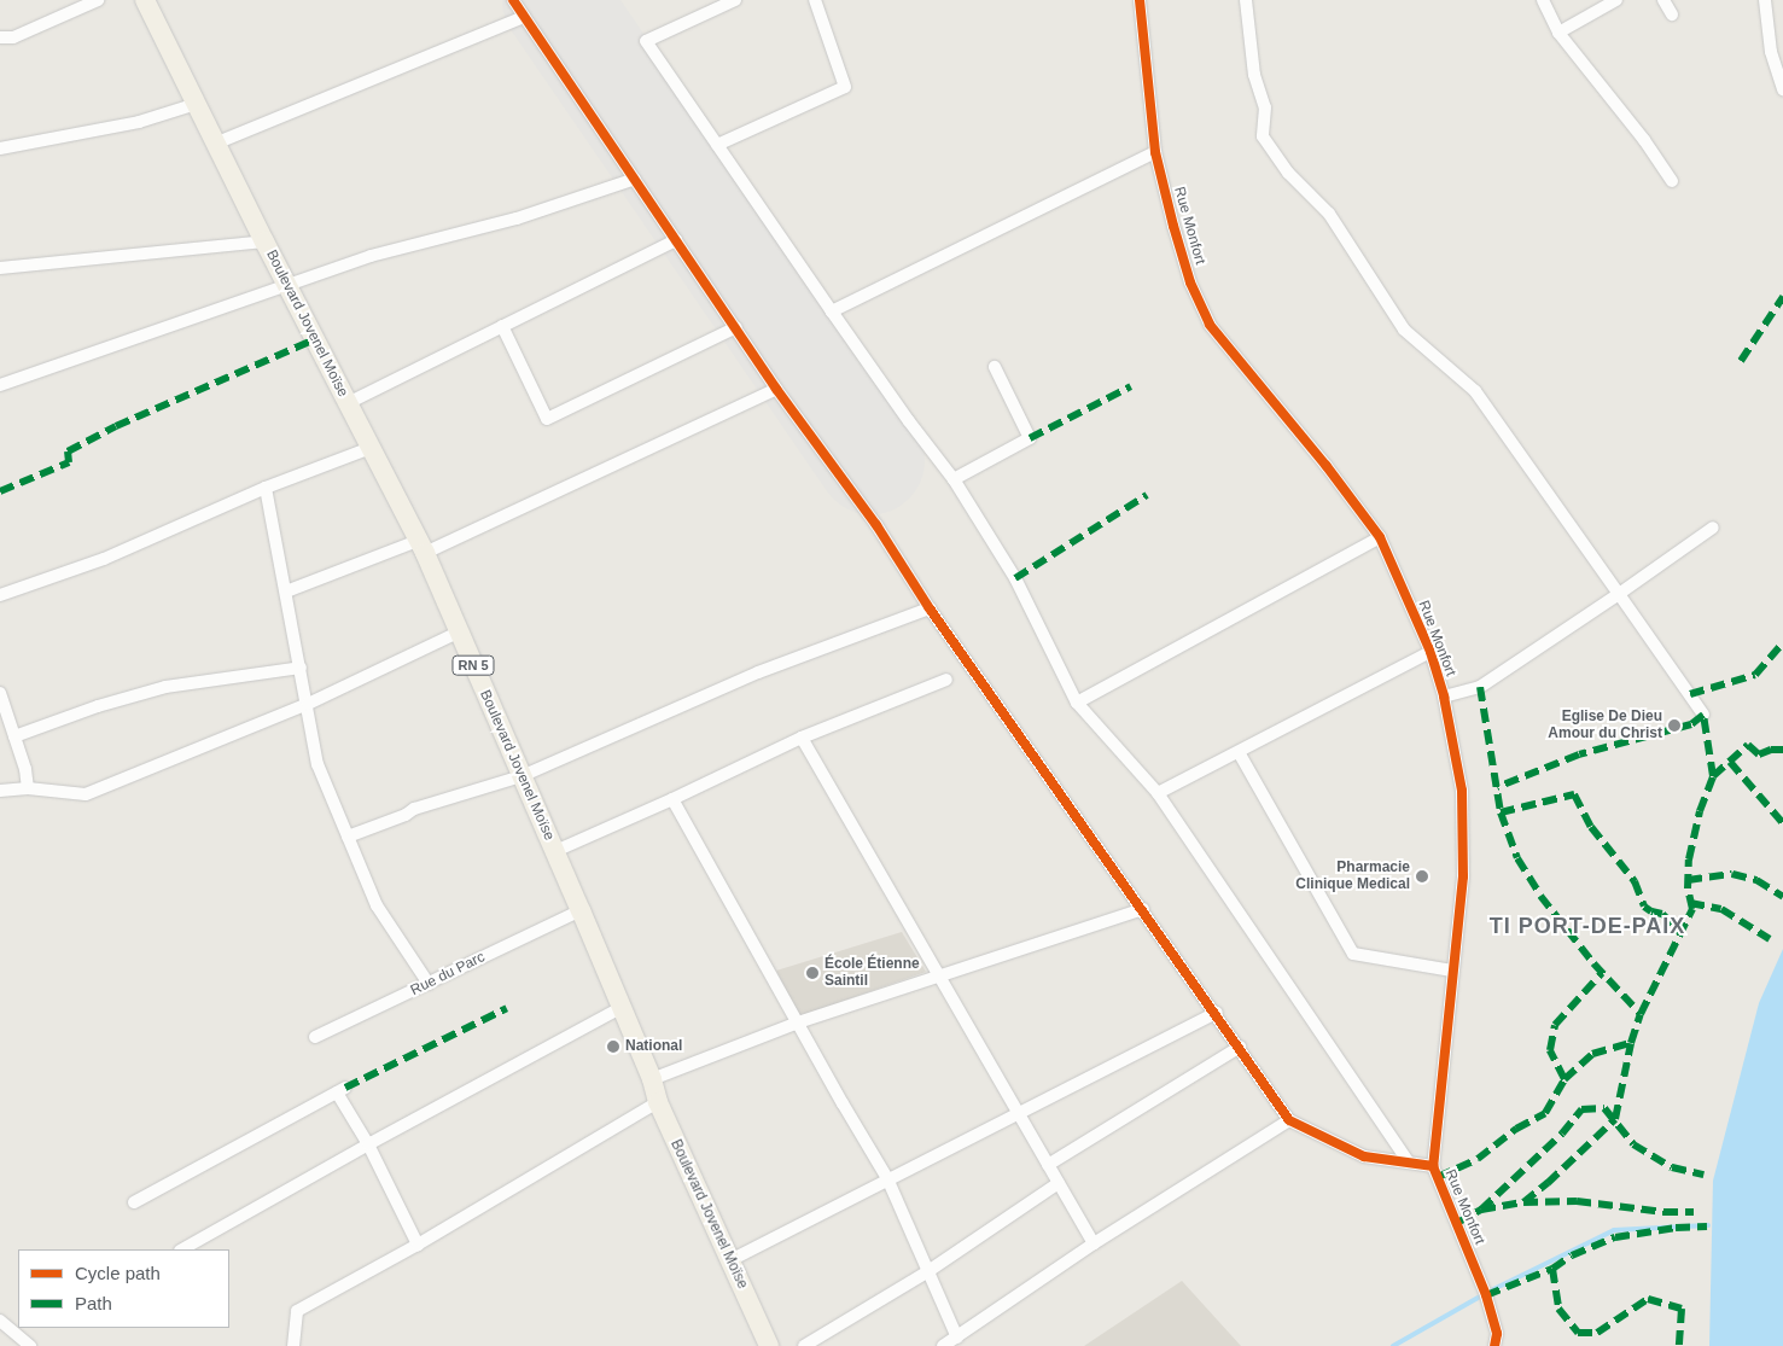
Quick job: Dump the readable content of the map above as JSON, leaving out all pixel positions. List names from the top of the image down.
{
  "streets": {
    "main road": ["Boulevard Jovenel Moïse", "RN 5"],
    "street": ["Rue Monfort", "Rue du Parc"]
  },
  "crossings": [
    ["Boulevard Jovenel Moïse", "Rue du Parc"]
  ],
  "districts": ["TI PORT-DE-PAIX"],
  "places": [
    "Eglise De Dieu Amour du Christ",
    "Pharmacie Clinique Medical",
    "École Étienne Saintil",
    "National"
  ],
  "legend": ["Cycle path", "Path"]
}
